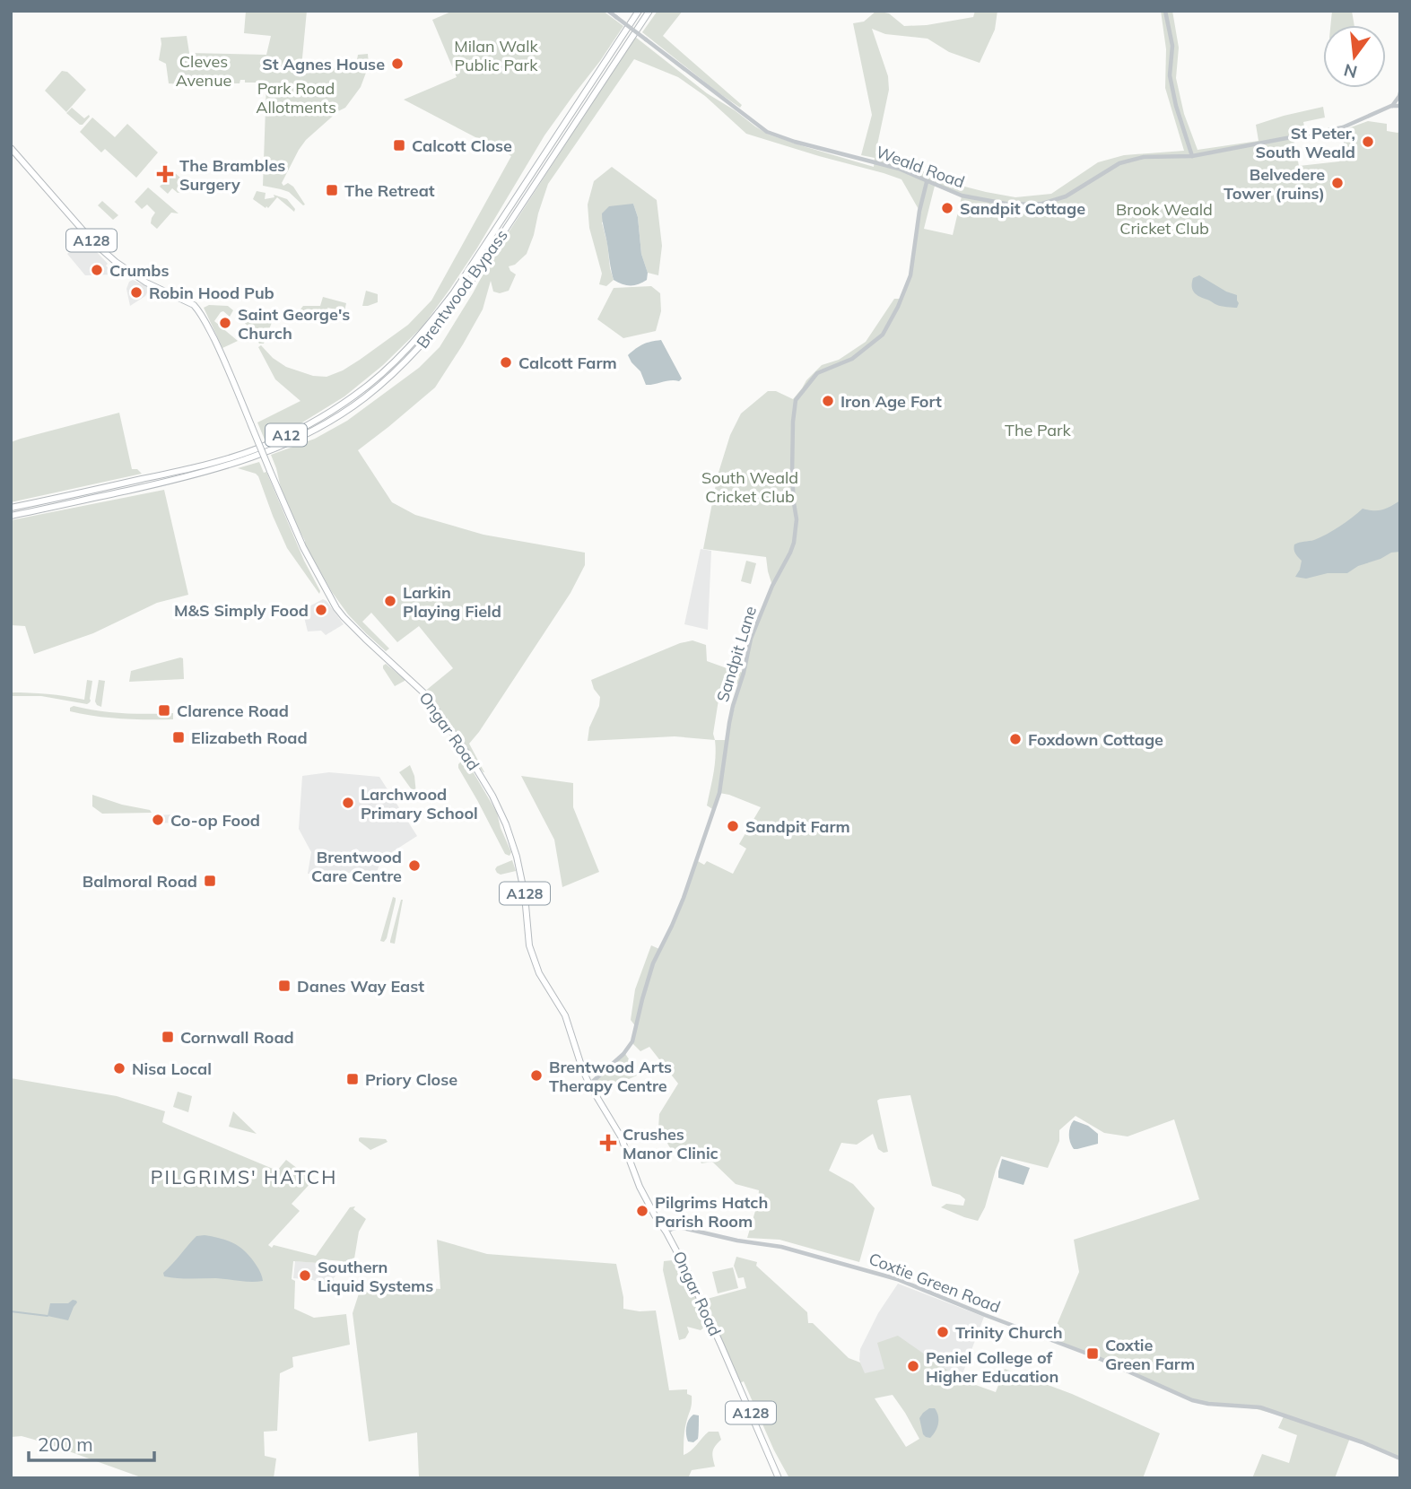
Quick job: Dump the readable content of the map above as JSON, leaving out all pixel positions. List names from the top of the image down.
{
  "streets": {
    "main road": [
      "A128",
      "Brentwood Bypass",
      "A12",
      "Ongar Road"
    ],
    "street": ["Weald Road", "Sandpit Lane", "Coxtie Green Road"]
  },
  "crossings": [
    ["Weald Road", "Sandpit Lane"],
    ["Sandpit Lane", "Ongar Road"],
    ["Ongar Road", "Coxtie Green Road"]
  ],
  "districts": ["PILGRIMS' HATCH"],
  "parks": [
    "Milan Walk Public Park",
    "Cleves Avenue",
    "Park Road Allotments",
    "Brook Weald Cricket Club",
    "The Park",
    "South Weald Cricket Club"
  ],
  "places": {
    "other": [
      "St Agnes House",
      "St Peter, South Weald",
      "Belvedere Tower (ruins)",
      "Sandpit Cottage",
      "Crumbs",
      "Robin Hood Pub",
      "Saint George's Church",
      "Calcott Farm",
      "Iron Age Fort",
      "Larkin Playing Field",
      "M&S Simply Food",
      "Foxdown Cottage",
      "Larchwood Primary School",
      "Co-op Food",
      "Sandpit Farm",
      "Brentwood Care Centre",
      "Nisa Local",
      "Brentwood Arts Therapy Centre",
      "Pilgrims Hatch Parish Room",
      "Southern Liquid Systems",
      "Trinity Church",
      "Peniel College of Higher Education"
    ],
    "transit": [
      "Calcott Close",
      "The Retreat",
      "Clarence Road",
      "Elizabeth Road",
      "Balmoral Road",
      "Danes Way East",
      "Cornwall Road",
      "Priory Close",
      "Coxtie Green Farm"
    ],
    "health": ["The Brambles Surgery", "Crushes Manor Clinic"]
  },
  "scale_bar": "200 m",
  "north": "bottom"
}
